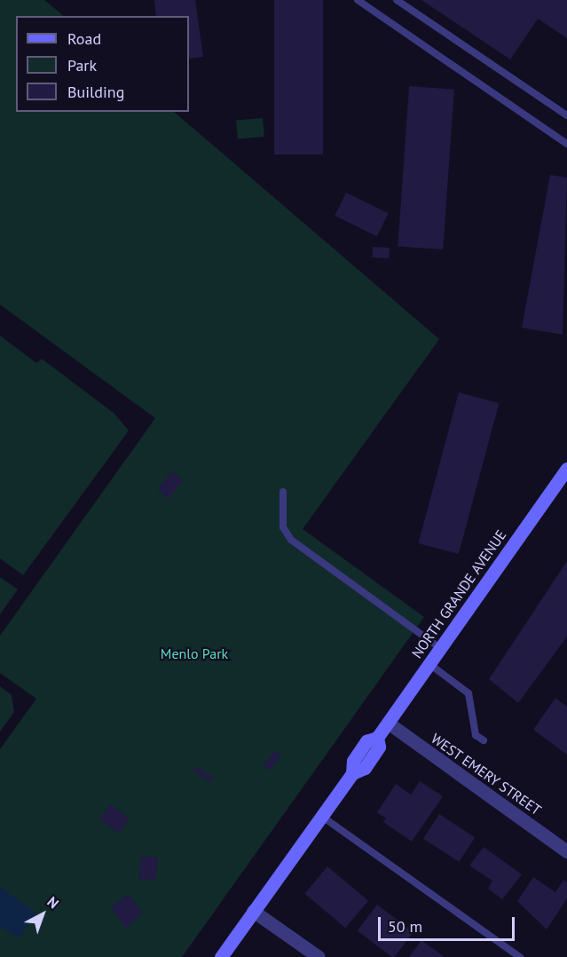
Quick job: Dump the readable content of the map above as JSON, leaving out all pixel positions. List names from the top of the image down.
{
  "streets": {
    "main road": ["NORTH GRANDE AVENUE"],
    "street": ["WEST EMERY STREET"]
  },
  "crossings": [
    ["NORTH GRANDE AVENUE", "WEST EMERY STREET"]
  ],
  "parks": ["Menlo Park"],
  "legend": ["Road", "Park", "Building"],
  "scale_bar": "50 m",
  "north": "top right"
}
